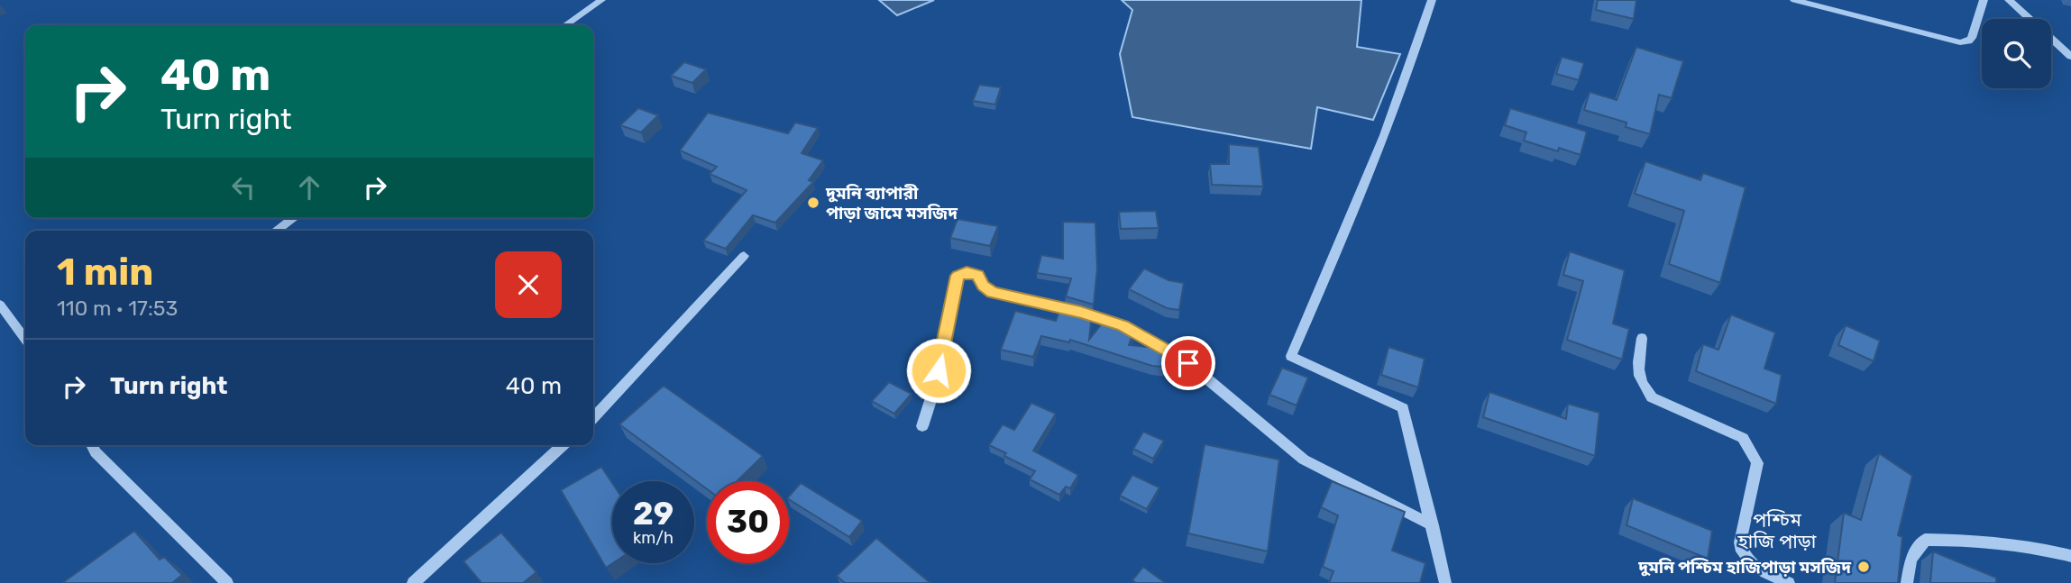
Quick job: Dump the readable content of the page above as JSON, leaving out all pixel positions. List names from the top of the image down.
{
  "districts": ["পশ্চিম হাজি পাড়া"],
  "places": ["দুমনি ব্যাপারী পাড়া জামে মসজিদ", "দুমনি পশ্চিম হাজিপাড়া মসজিদ"],
  "page": {
    "turn": ["40 m", "Turn right"],
    "heading": ["1 min", "110 m · 17:53"],
    "list": [
      {
        "name": "Turn right",
        "value": "40 m"
      }
    ],
    "speed": "29 km/h",
    "limit": "30"
  }
}
